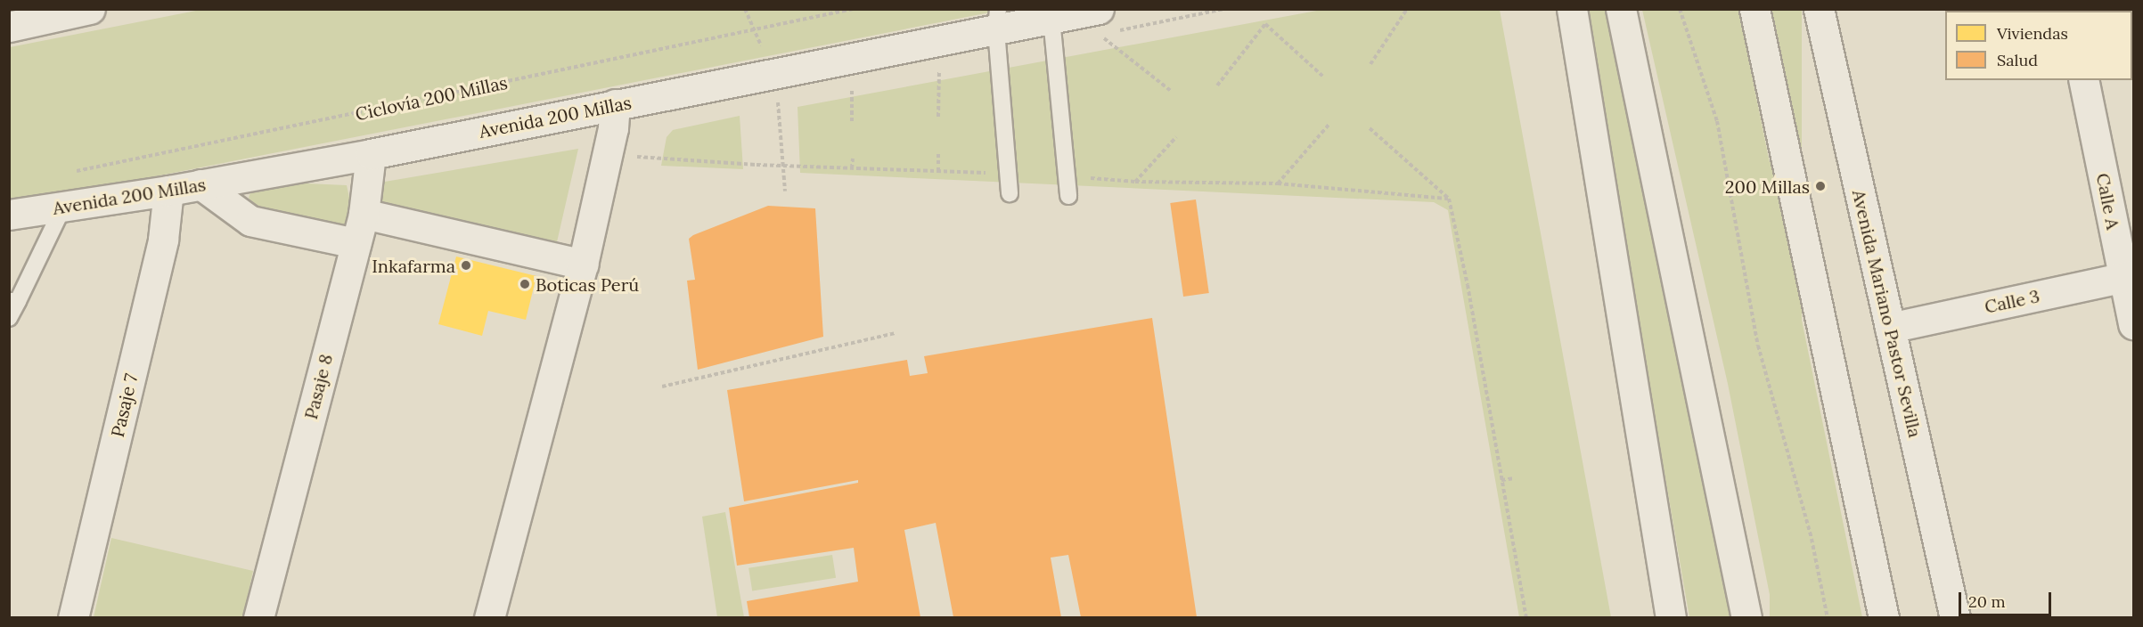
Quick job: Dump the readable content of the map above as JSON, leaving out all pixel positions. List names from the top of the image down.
{
  "streets": {
    "street": [
      "Avenida 200 Millas",
      "Calle A",
      "Calle 3",
      "Avenida Mariano Pastor Sevilla",
      "Pasaje 8",
      "Pasaje 7"
    ],
    "path": ["Ciclovía 200 Millas"]
  },
  "crossings": [
    ["Avenida 200 Millas", "Pasaje 8"],
    ["Avenida 200 Millas", "Pasaje 7"],
    ["Calle A", "Calle 3"],
    ["Calle 3", "Avenida Mariano Pastor Sevilla"]
  ],
  "places": ["200 Millas", "Inkafarma", "Boticas Perú"],
  "legend": ["Viviendas", "Salud"],
  "scale_bar": "20 m"
}
